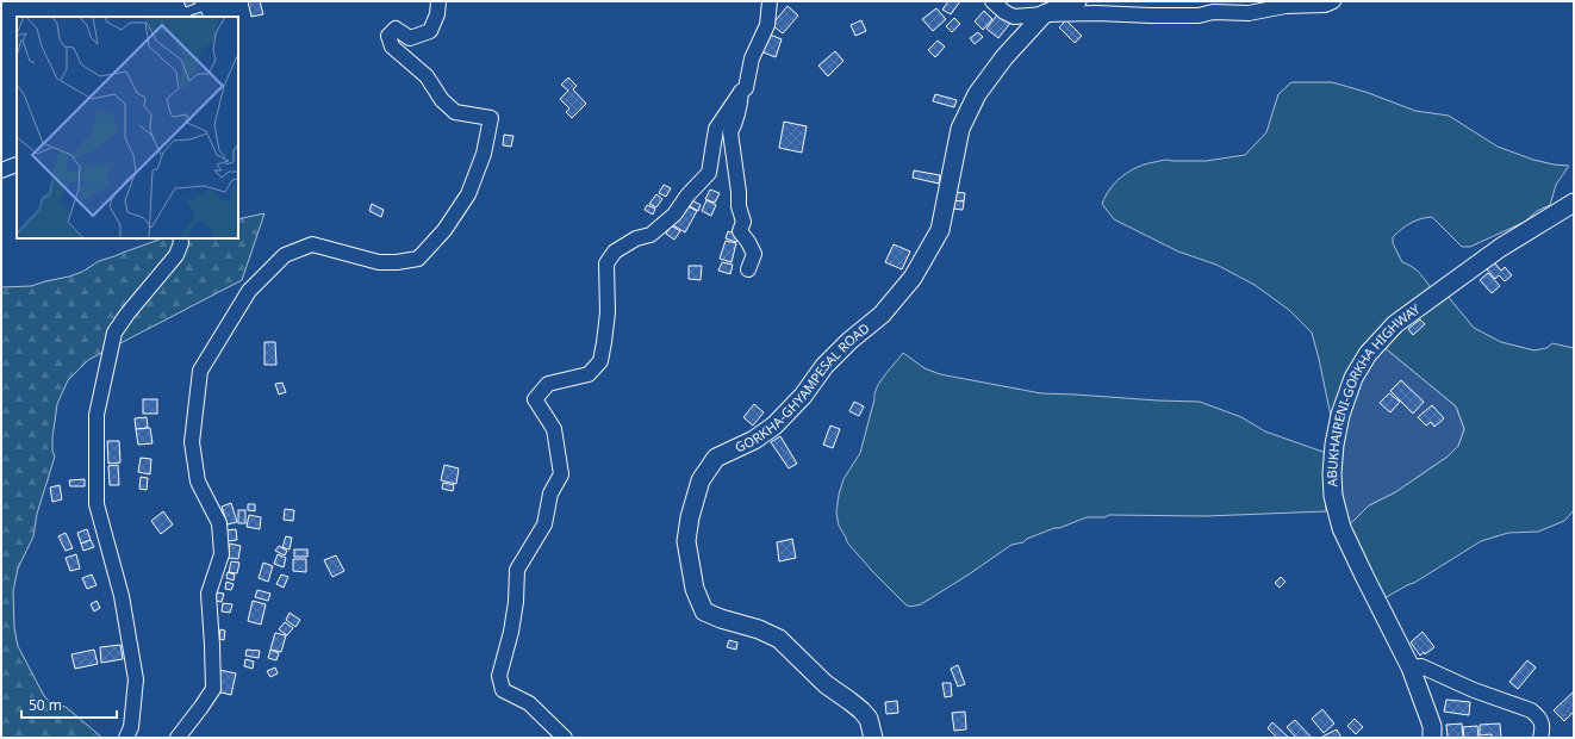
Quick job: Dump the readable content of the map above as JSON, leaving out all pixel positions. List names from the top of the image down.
{
  "streets": {
    "main road": ["GORKHA-GHYAMPESAL ROAD", "ABUKHAIRENI-GORKHA HIGHWAY"]
  },
  "scale_bar": "50 m"
}
